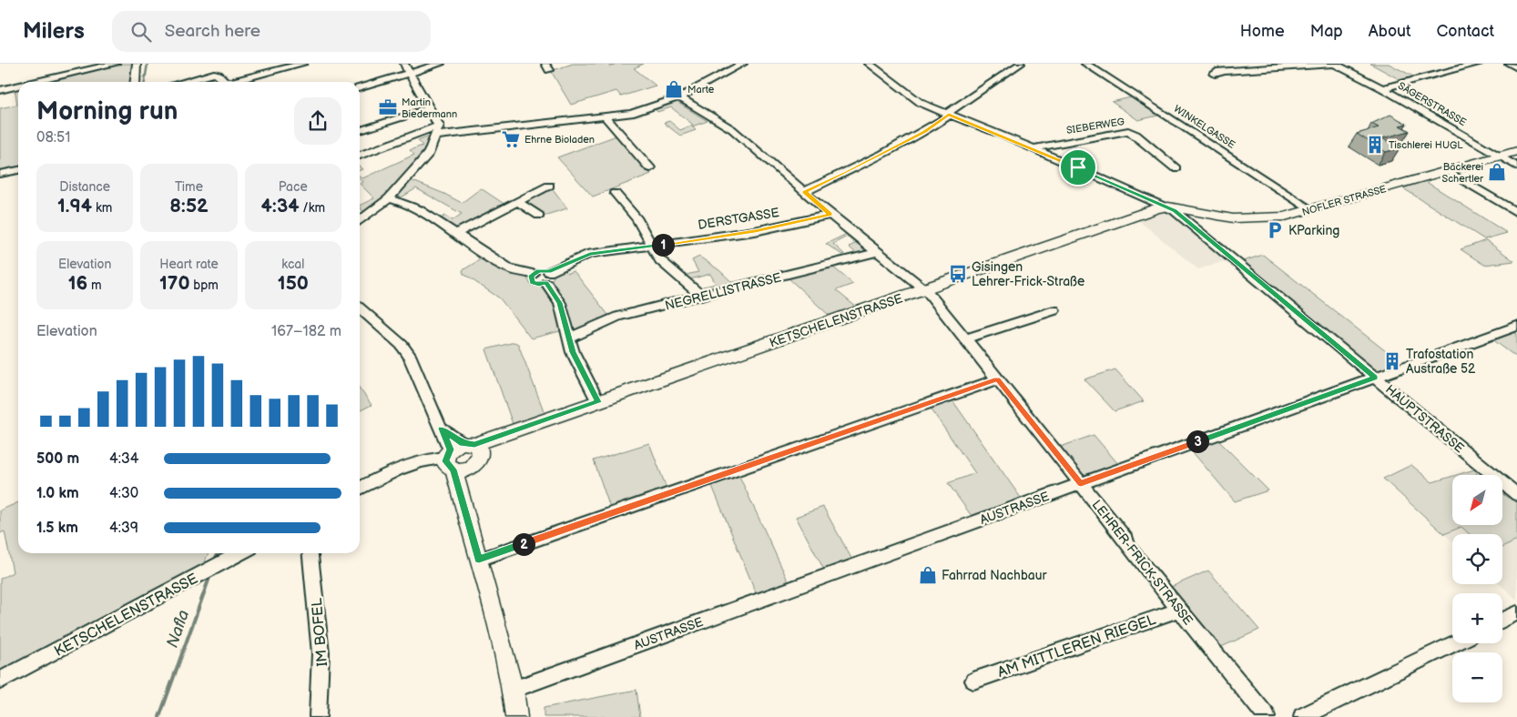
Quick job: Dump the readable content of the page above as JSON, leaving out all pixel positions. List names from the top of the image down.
{
  "streets": {
    "main road": ["NOFLER STRASSE", "KETSCHELENSTRASSE"],
    "street": [
      "SÄGERSTRASSE",
      "SIEBERWEG",
      "WINKELGASSE",
      "DERSTGASSE",
      "NEGRELLISTRASSE",
      "HAUPTSTRASSE",
      "AUSTRASSE",
      "LEHRER-FRICK-STRASSE",
      "IM BOFEL",
      "AM MITTLEREN RIEGEL"
    ]
  },
  "crossings": [
    ["SÄGERSTRASSE", "NOFLER STRASSE"],
    ["SIEBERWEG", "HAUPTSTRASSE"],
    ["WINKELGASSE", "NOFLER STRASSE"],
    ["NOFLER STRASSE", "KETSCHELENSTRASSE"],
    ["NOFLER STRASSE", "HAUPTSTRASSE"],
    ["DERSTGASSE", "LEHRER-FRICK-STRASSE"],
    ["NEGRELLISTRASSE", "LEHRER-FRICK-STRASSE"],
    ["KETSCHELENSTRASSE", "HAUPTSTRASSE"],
    ["KETSCHELENSTRASSE", "LEHRER-FRICK-STRASSE"],
    ["HAUPTSTRASSE", "AUSTRASSE"],
    ["AUSTRASSE", "LEHRER-FRICK-STRASSE"],
    ["LEHRER-FRICK-STRASSE", "AM MITTLEREN RIEGEL"]
  ],
  "water": ["Nafla"],
  "places": {
    "shop": ["Marte", "Bäckerei Schertler", "Fahrrad Nachbaur"],
    "office": ["Martin Biedermann"],
    "supermarket": ["Ehrne Bioladen"],
    "building": ["Tischlerei HUGL", "Trafostation Austraße 52"],
    "parking": ["KParking"],
    "bus stop": ["Gisingen Lehrer-Frick-Straße"]
  },
  "north": "bottom left",
  "page": {
    "header": "Milers",
    "search": "Search here",
    "nav": [
      "Home",
      "Map",
      "About",
      "Contact"
    ],
    "heading": ["Morning run", "08:51"],
    "stats": [
      ["Distance", "1.94 km"],
      ["Time", "8:52"],
      ["Pace", "4:34 /km"],
      ["Elevation", "16 m"],
      ["Heart rate", "170 bpm"],
      ["kcal", "150"]
    ],
    "pins": ["1", "3", "2"],
    "chart": ["Elevation", "167–182 m"],
    "list": [
      {
        "name": "500 m",
        "note": "4:34"
      },
      {
        "name": "1.0 km",
        "note": "4:30"
      },
      {
        "name": "1.5 km",
        "note": "4:39"
      }
    ],
    "map_buttons": ["+", "−"]
  }
}
